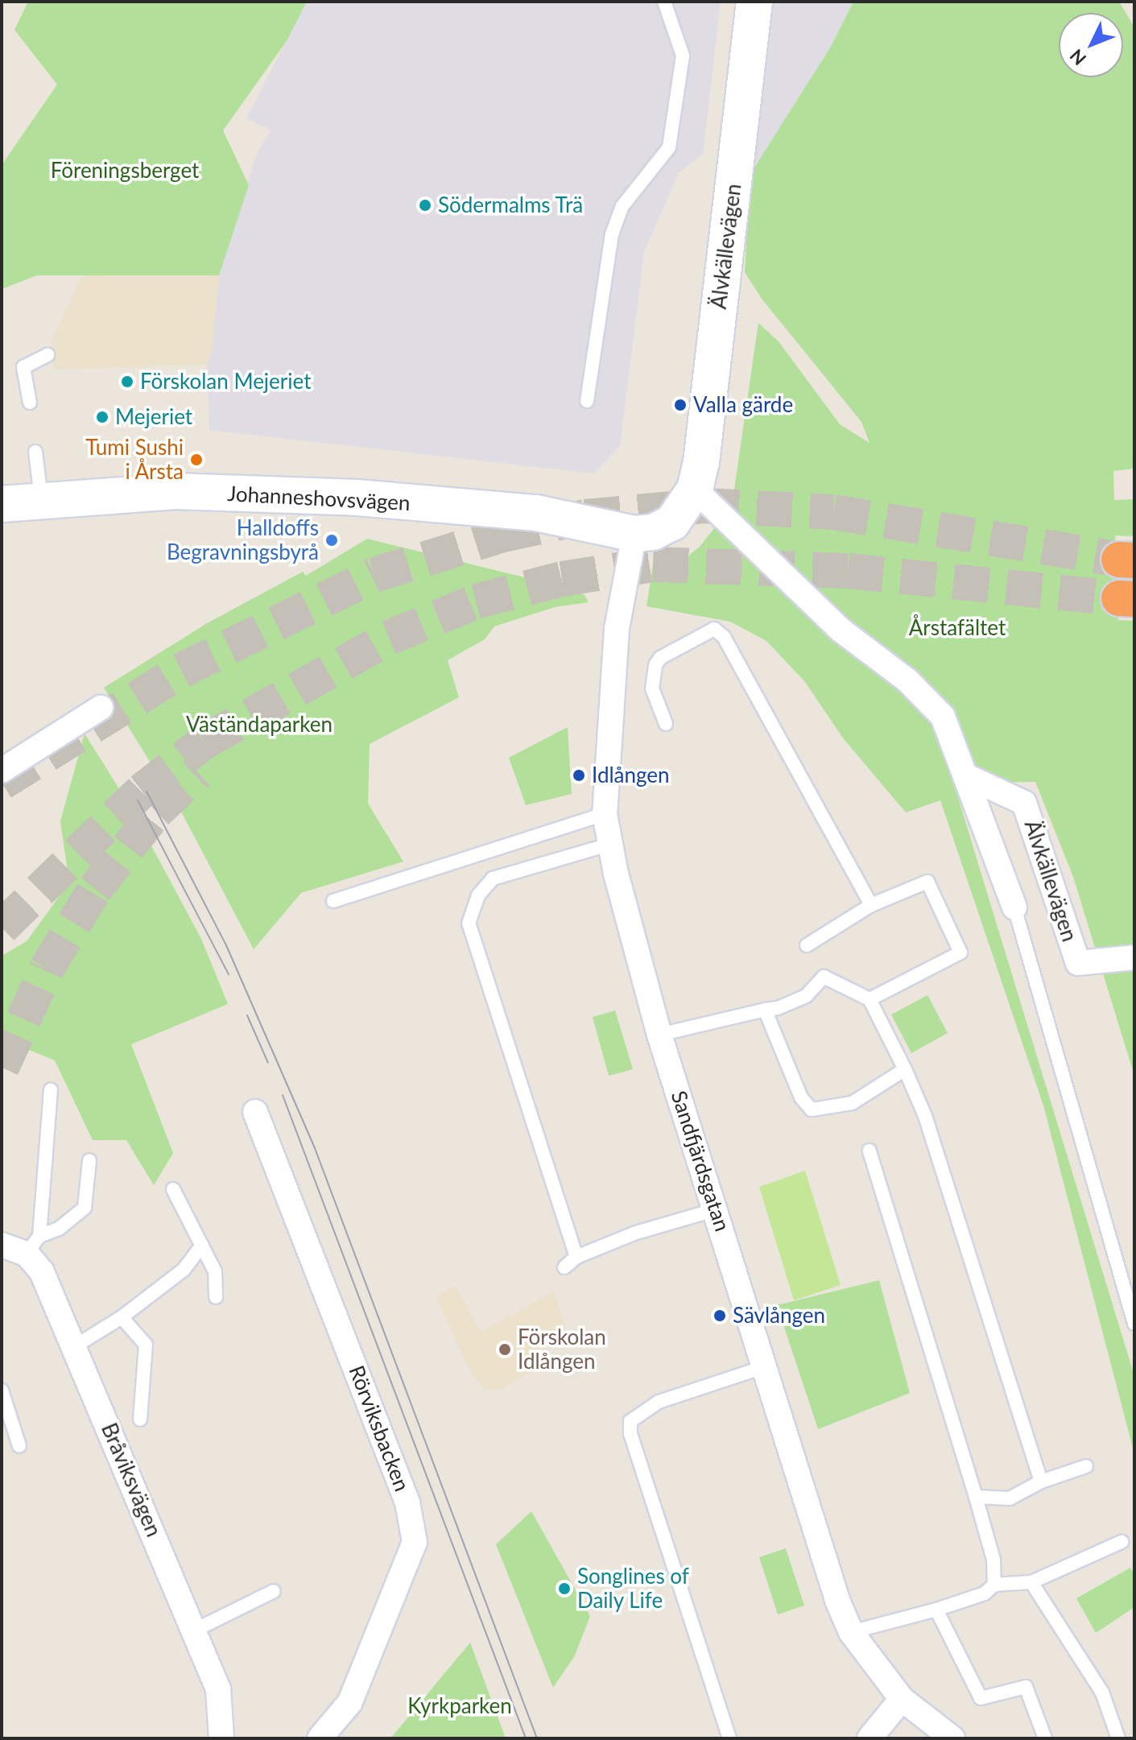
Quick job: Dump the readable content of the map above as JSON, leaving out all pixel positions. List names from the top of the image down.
{
  "streets": {
    "main road": ["Älvkällevägen", "Johanneshovsvägen"],
    "street": ["Sandfjärdsgatan", "Rörviksbacken", "Bråviksvägen"]
  },
  "crossings": [
    ["Älvkällevägen", "Johanneshovsvägen"],
    ["Älvkällevägen", "Sandfjärdsgatan"],
    ["Johanneshovsvägen", "Sandfjärdsgatan"]
  ],
  "parks": [
    "Föreningsberget",
    "Årstafältet",
    "Väständaparken",
    "Kyrkparken"
  ],
  "places": [
    "Södermalms Trä",
    "Förskolan Mejeriet",
    "Valla gärde",
    "Mejeriet",
    "Tumi Sushi i Årsta",
    "Halldoffs Begravningsbyrå",
    "Idlången",
    "Sävlången",
    "Förskolan Idlången",
    "Songlines of Daily Life"
  ],
  "north": "bottom left"
}
